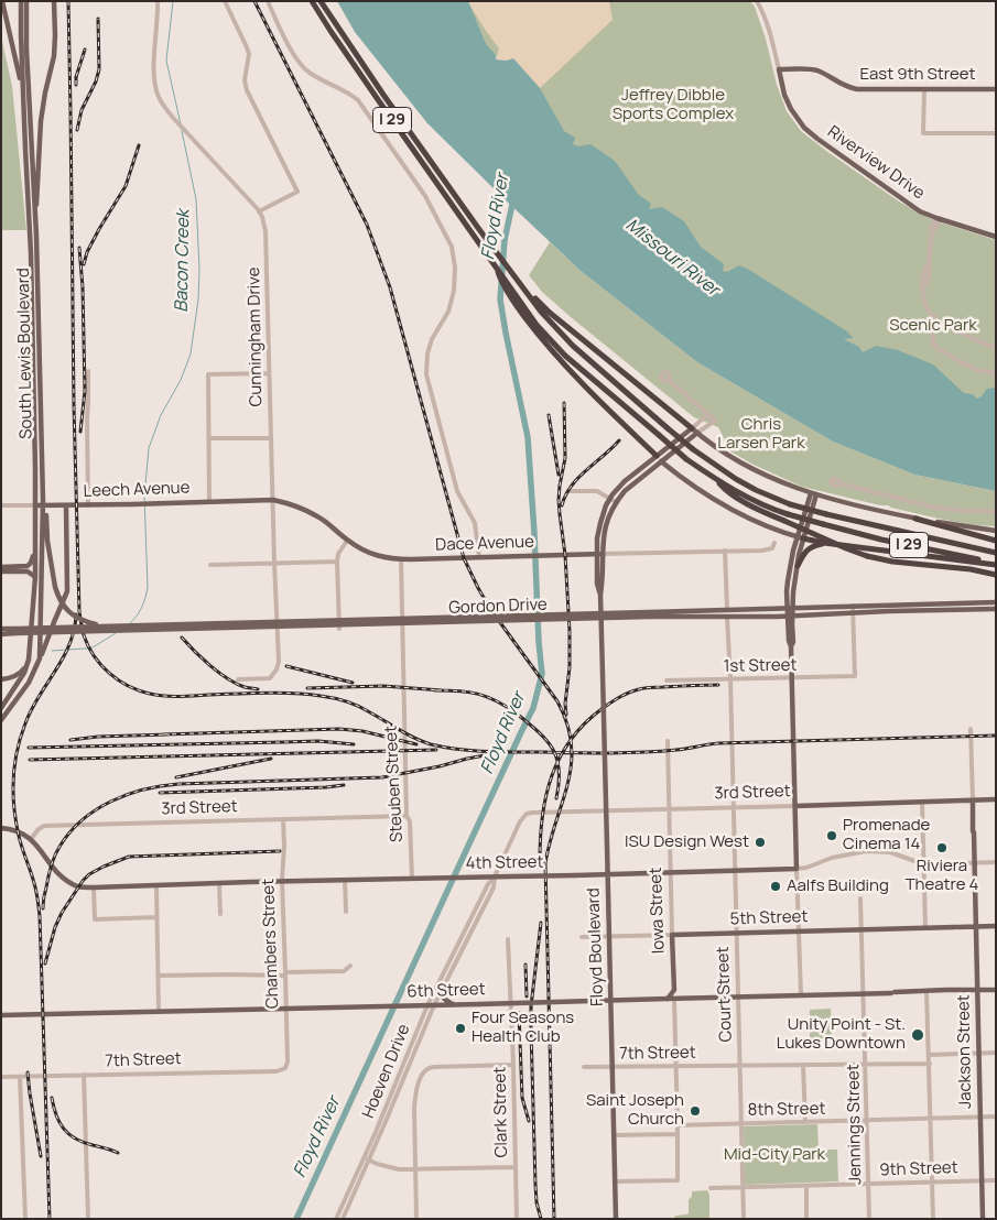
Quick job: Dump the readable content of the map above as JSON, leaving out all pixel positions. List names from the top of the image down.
{
  "streets": {
    "highway": ["I 29"],
    "main road": [
      "East 9th Street",
      "Riverview Drive",
      "South Lewis Boulevard",
      "Leech Avenue",
      "Dace Avenue",
      "Gordon Drive",
      "3rd Street",
      "4th Street",
      "Iowa Street",
      "5th Street",
      "Floyd Boulevard",
      "6th Street",
      "Jackson Street"
    ],
    "street": [
      "Cunningham Drive",
      "1st Street",
      "Steuben Street",
      "Chambers Street",
      "Court Street",
      "7th Street",
      "Hoeven Drive",
      "8th Street",
      "Clark Street",
      "Jennings Street",
      "9th Street"
    ]
  },
  "crossings": [
    ["East 9th Street", "Riverview Drive"],
    ["Cunningham Drive", "Leech Avenue"],
    ["South Lewis Boulevard", "Leech Avenue"],
    ["Leech Avenue", "Dace Avenue"],
    ["Dace Avenue", "Steuben Street"],
    ["Dace Avenue", "Floyd Boulevard"],
    ["Gordon Drive", "1st Street"],
    ["Gordon Drive", "Court Street"],
    ["1st Street", "Court Street"],
    ["Steuben Street", "3rd Street"],
    ["Steuben Street", "4th Street"],
    ["3rd Street", "4th Street"],
    ["3rd Street", "Iowa Street"],
    ["3rd Street", "Chambers Street"],
    ["3rd Street", "Court Street"],
    ["3rd Street", "Jackson Street"],
    ["3rd Street", "Hoeven Drive"],
    ["4th Street", "Iowa Street"],
    ["4th Street", "Chambers Street"],
    ["4th Street", "Floyd Boulevard"],
    ["4th Street", "Court Street"],
    ["4th Street", "Jackson Street"],
    ["4th Street", "Hoeven Drive"],
    ["Iowa Street", "5th Street"],
    ["5th Street", "Floyd Boulevard"],
    ["5th Street", "Court Street"],
    ["5th Street", "Jackson Street"],
    ["5th Street", "Jennings Street"],
    ["Chambers Street", "6th Street"],
    ["Chambers Street", "7th Street"],
    ["Floyd Boulevard", "7th Street"],
    ["6th Street", "Court Street"],
    ["6th Street", "Jackson Street"],
    ["6th Street", "Hoeven Drive"],
    ["6th Street", "Jennings Street"],
    ["Court Street", "7th Street"],
    ["Court Street", "8th Street"],
    ["Court Street", "9th Street"],
    ["Jackson Street", "8th Street"],
    ["Jackson Street", "9th Street"],
    ["7th Street", "Jennings Street"],
    ["8th Street", "Jennings Street"],
    ["Jennings Street", "9th Street"]
  ],
  "water": ["Floyd River", "Missouri River", "Bacon Creek"],
  "parks": [
    "Jeffrey Dibble Sports Complex",
    "Scenic Park",
    "Chris Larsen Park",
    "Mid-City Park"
  ],
  "places": [
    "Promenade Cinema 14",
    "ISU Design West",
    "Riviera Theatre 4",
    "Aalfs Building",
    "Four Seasons Health Club",
    "Unity Point - St. Lukes Downtown",
    "Saint Joseph Church"
  ]
}
